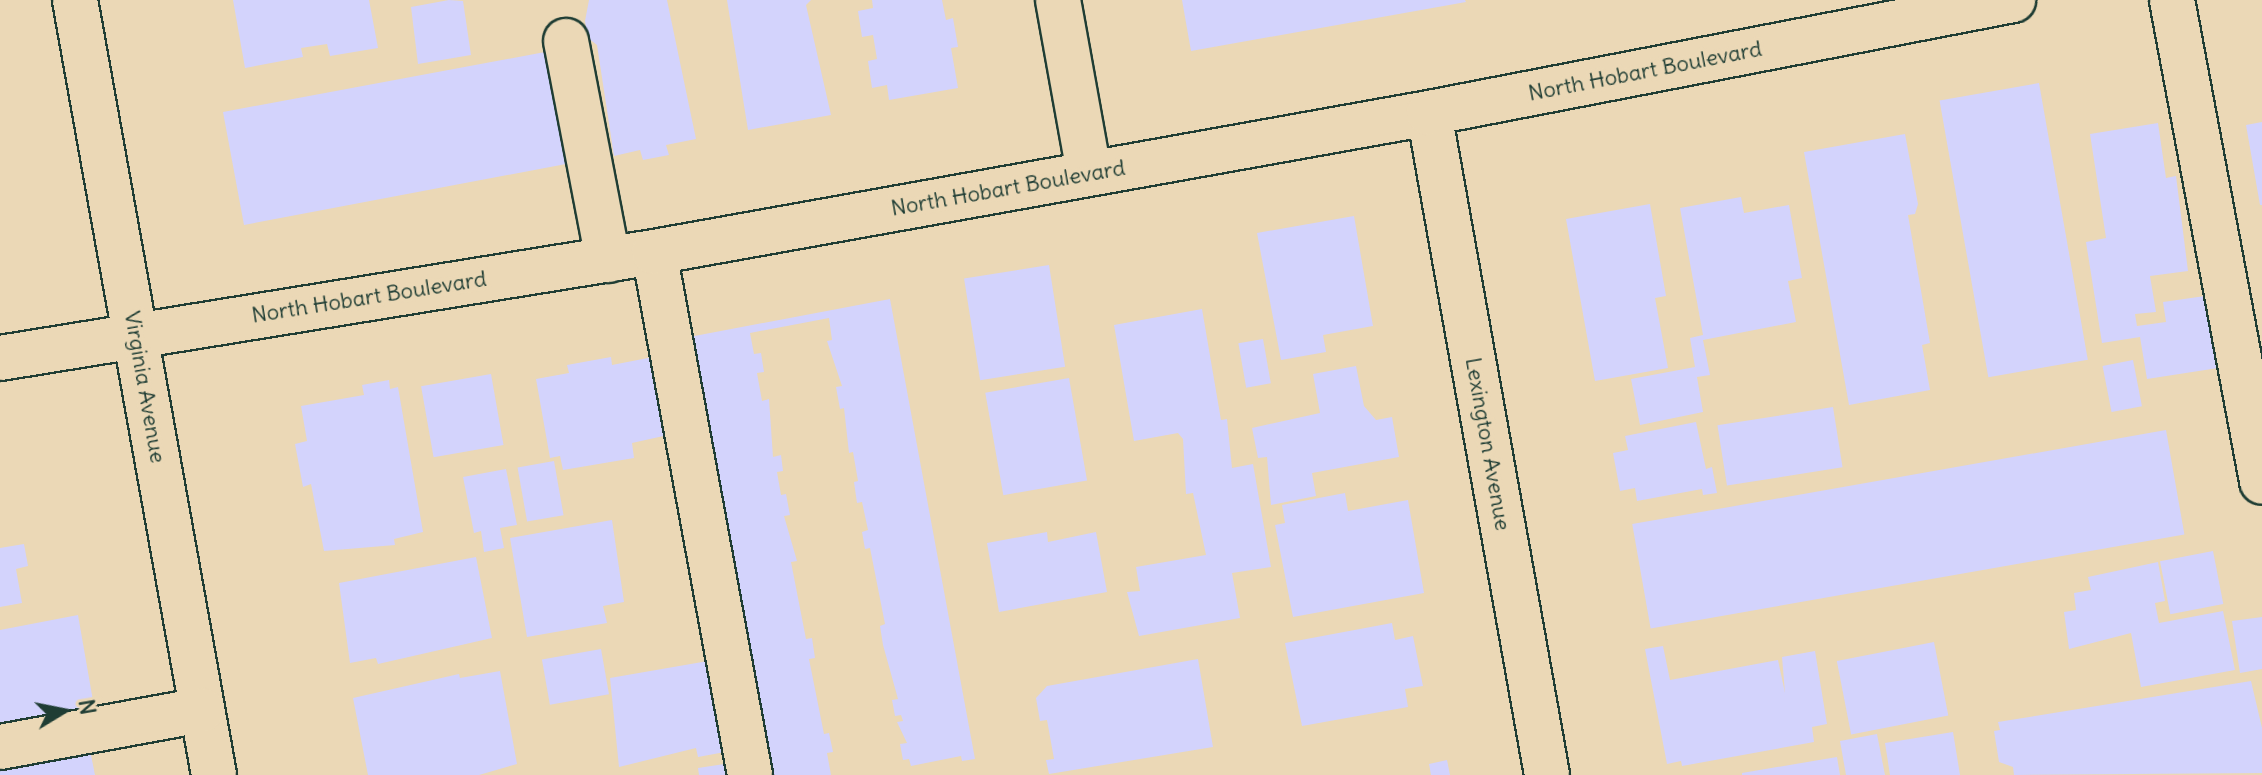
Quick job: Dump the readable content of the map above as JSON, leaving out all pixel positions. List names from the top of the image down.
{
  "streets": {
    "street": ["North Hobart Boulevard", "Virginia Avenue", "Lexington Avenue"]
  },
  "crossings": [
    ["North Hobart Boulevard", "Virginia Avenue"],
    ["North Hobart Boulevard", "Lexington Avenue"]
  ],
  "north": "right"
}
